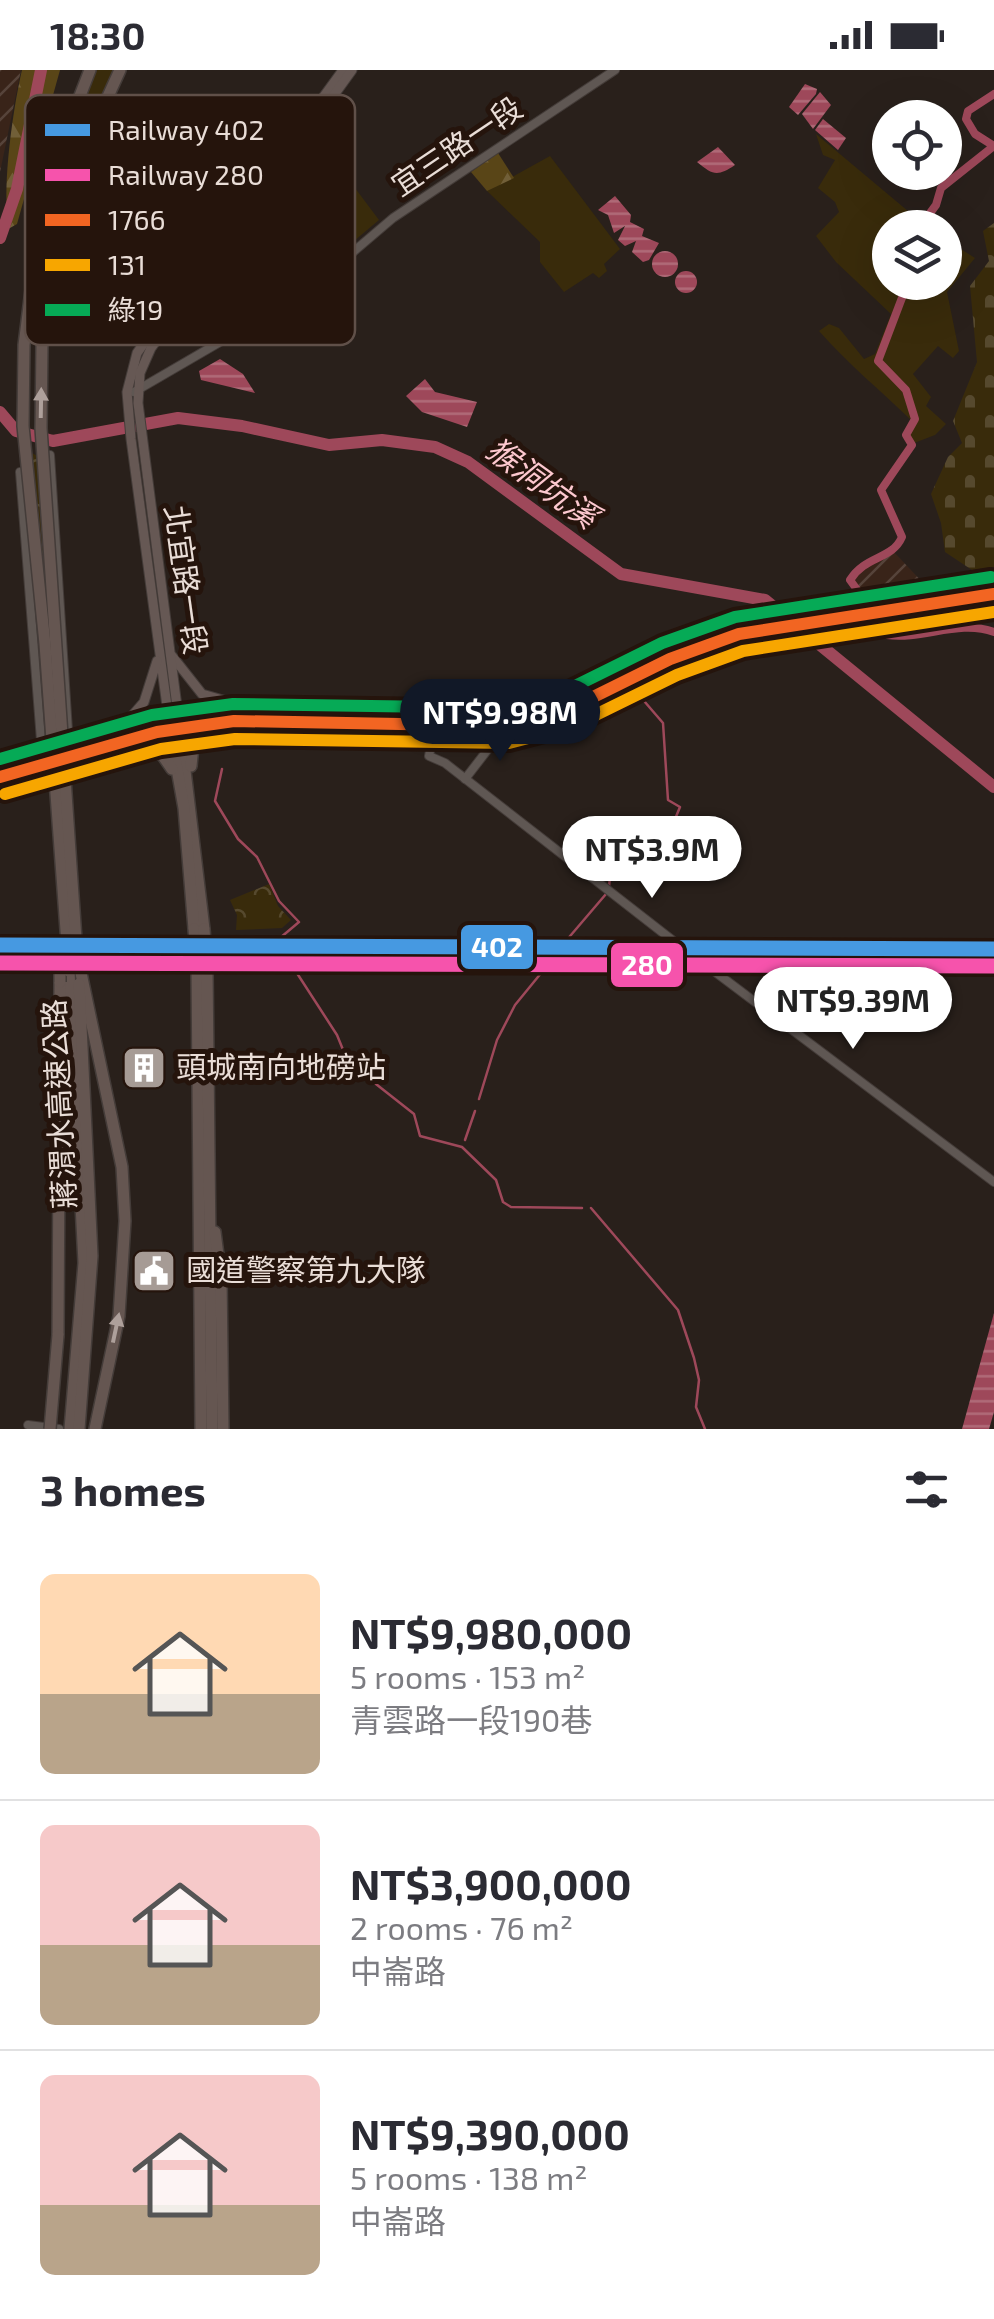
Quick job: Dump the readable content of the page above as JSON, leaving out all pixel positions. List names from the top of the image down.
{
  "streets": {
    "highway": ["蔣渭水高速公路"],
    "main road": ["北宜路一段"],
    "street": ["宜三路一段"]
  },
  "crossings": [
    ["宜三路一段", "北宜路一段"]
  ],
  "water": ["猴洞坑溪"],
  "places": {
    "building": ["頭城南向地磅站"],
    "public building": ["國道警察第九大隊"]
  },
  "lines": [
    "transit line 綠19",
    "transit line 1766",
    "transit line 131",
    "rail line 402",
    "rail line 280"
  ],
  "legend": [
    "Railway 402",
    "Railway 280",
    "1766",
    "131",
    "綠19"
  ],
  "page": {
    "status": "18:30",
    "price": ["NT$9.98M", "NT$3.9M", "NT$9.39M"],
    "heading": "3 homes",
    "list": [
      {
        "name": "NT$9,980,000",
        "note": "5 rooms · 153 m² · 青雲路一段190巷"
      },
      {
        "name": "NT$3,900,000",
        "note": "2 rooms · 76 m² · 中崙路"
      },
      {
        "name": "NT$9,390,000",
        "note": "5 rooms · 138 m² · 中崙路"
      }
    ]
  }
}
